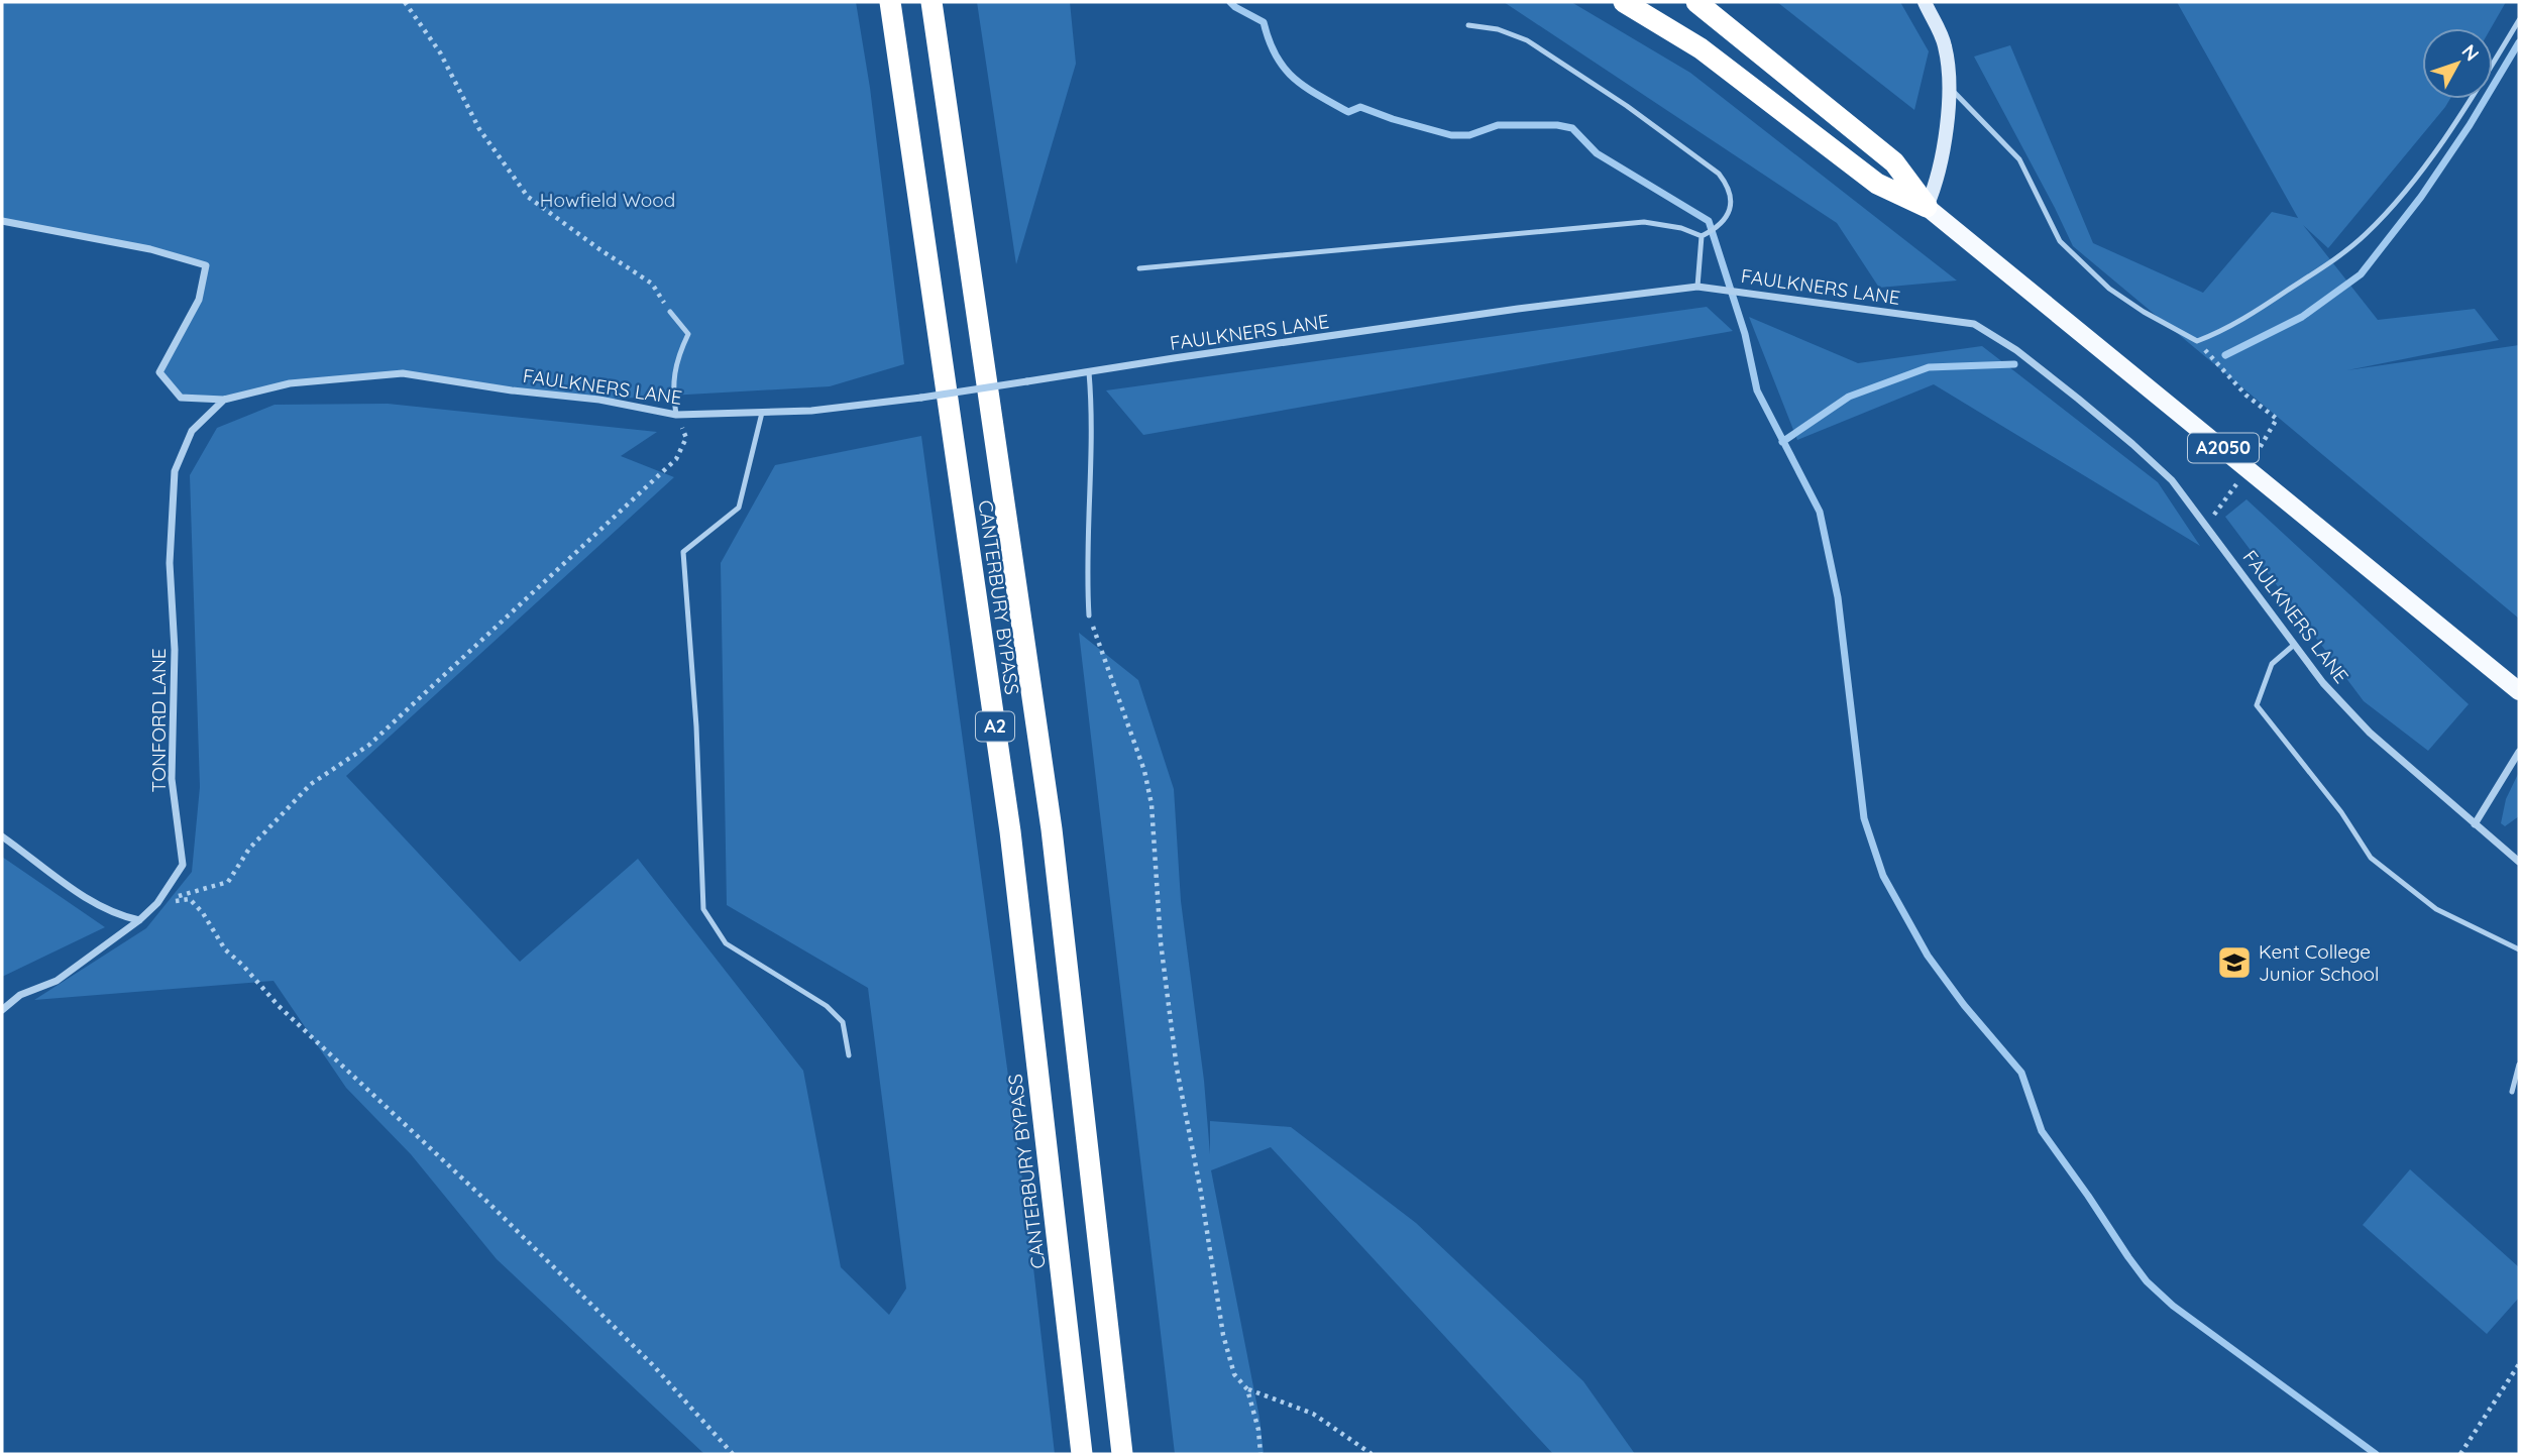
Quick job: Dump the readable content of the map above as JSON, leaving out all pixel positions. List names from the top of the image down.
{
  "streets": {
    "highway": ["CANTERBURY BYPASS", "A2"],
    "main road": ["A2050"],
    "street": ["FAULKNERS LANE", "TONFORD LANE"]
  },
  "crossings": [
    ["FAULKNERS LANE", "TONFORD LANE"]
  ],
  "parks": ["Howfield Wood"],
  "places": {
    "school or university": ["Kent College Junior School"]
  },
  "north": "top right"
}
